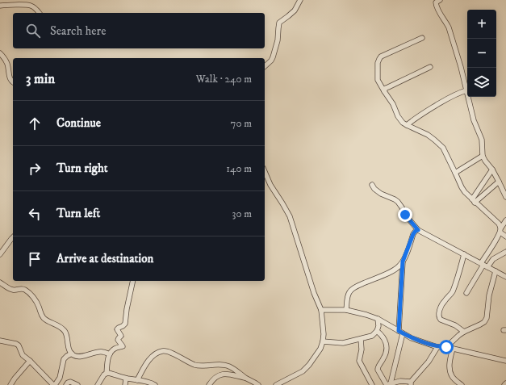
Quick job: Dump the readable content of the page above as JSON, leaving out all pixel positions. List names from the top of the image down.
{
  "page": {
    "map_buttons": ["+", "−"],
    "search": "Search here",
    "heading": ["3 min", "Walk · 240 m"],
    "list": [
      ["Continue", "70 m"],
      ["Turn right", "140 m"],
      ["Turn left", "30 m"],
      "Arrive at destination"
    ]
  }
}
